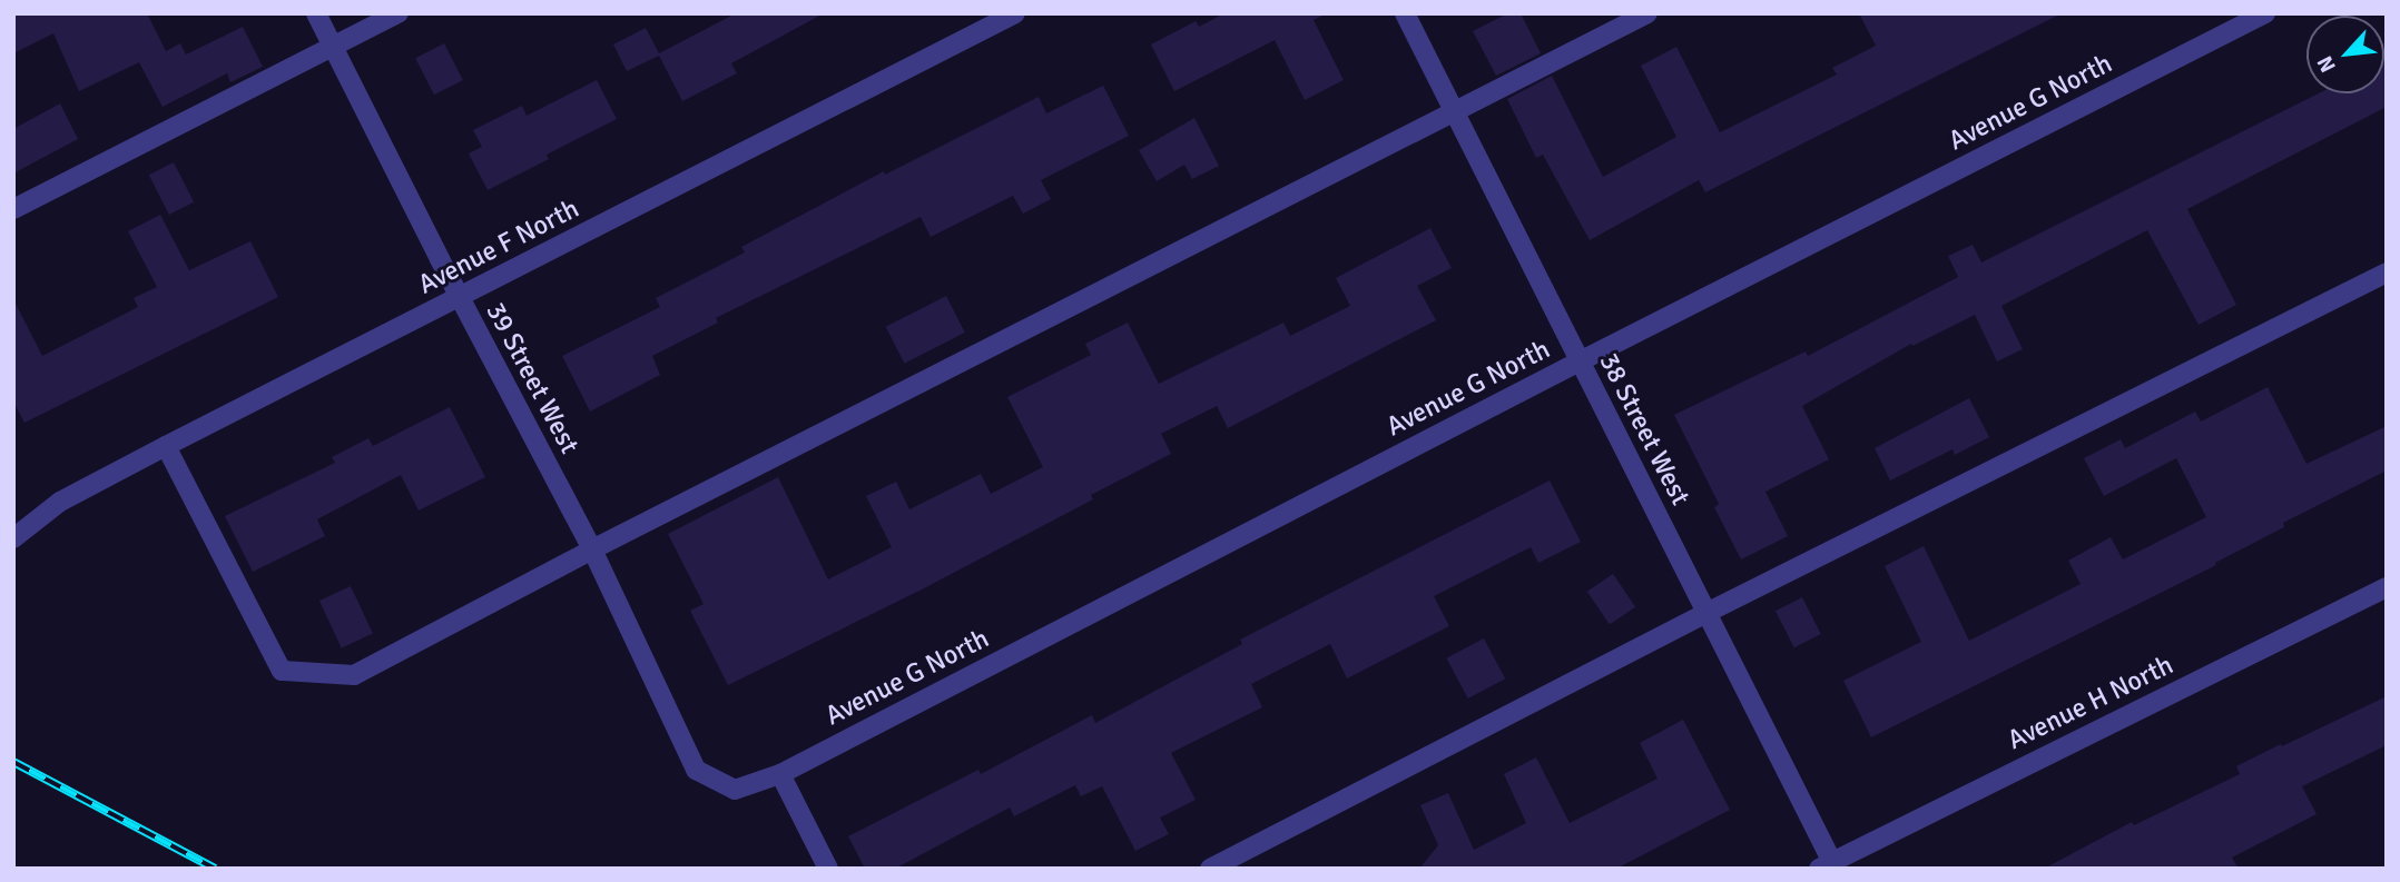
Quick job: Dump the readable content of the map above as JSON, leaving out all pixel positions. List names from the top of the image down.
{
  "streets": {
    "street": [
      "Avenue G North",
      "Avenue F North",
      "39 Street West",
      "38 Street West",
      "Avenue H North"
    ]
  },
  "crossings": [
    ["Avenue G North", "39 Street West"],
    ["Avenue G North", "38 Street West"],
    ["Avenue F North", "39 Street West"],
    ["38 Street West", "Avenue H North"]
  ],
  "north": "bottom left"
}
